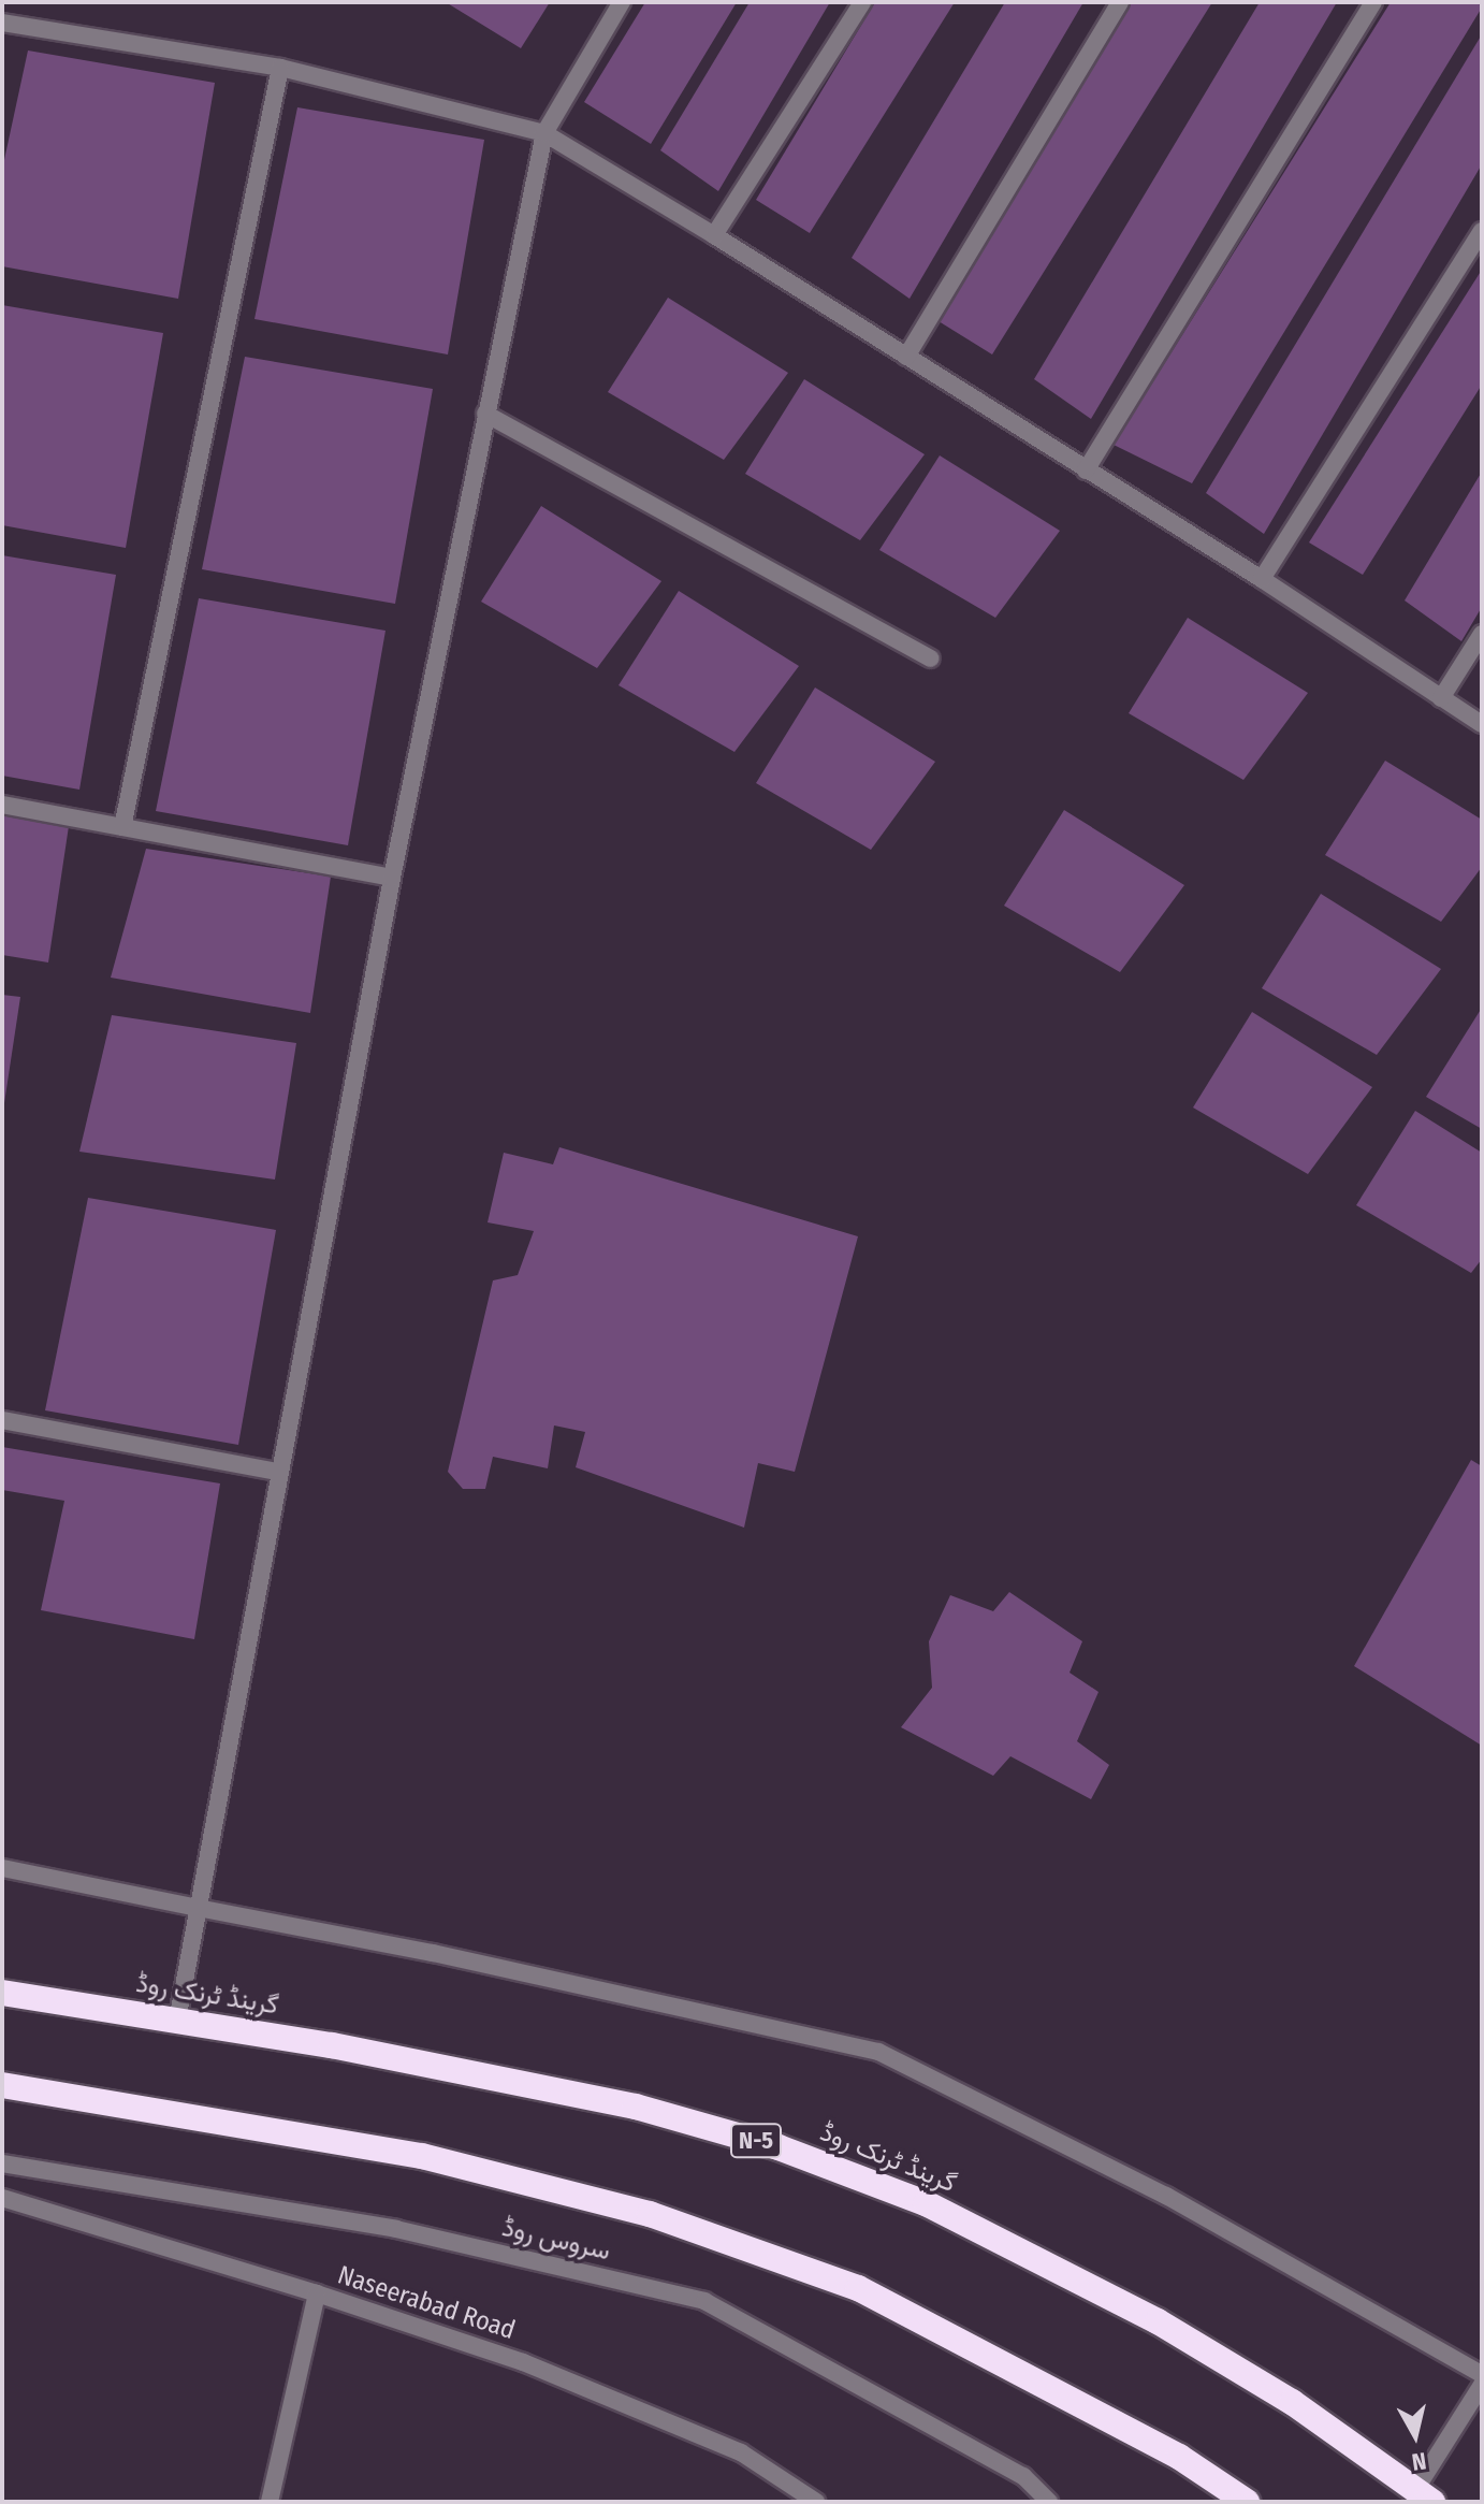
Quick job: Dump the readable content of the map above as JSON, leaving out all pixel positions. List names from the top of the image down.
{
  "streets": {
    "highway": ["گرینڈ ٹرنک روڈ", "N-5"],
    "street": ["سروس روڈ", "Naseerabad Road"]
  },
  "north": "bottom"
}
